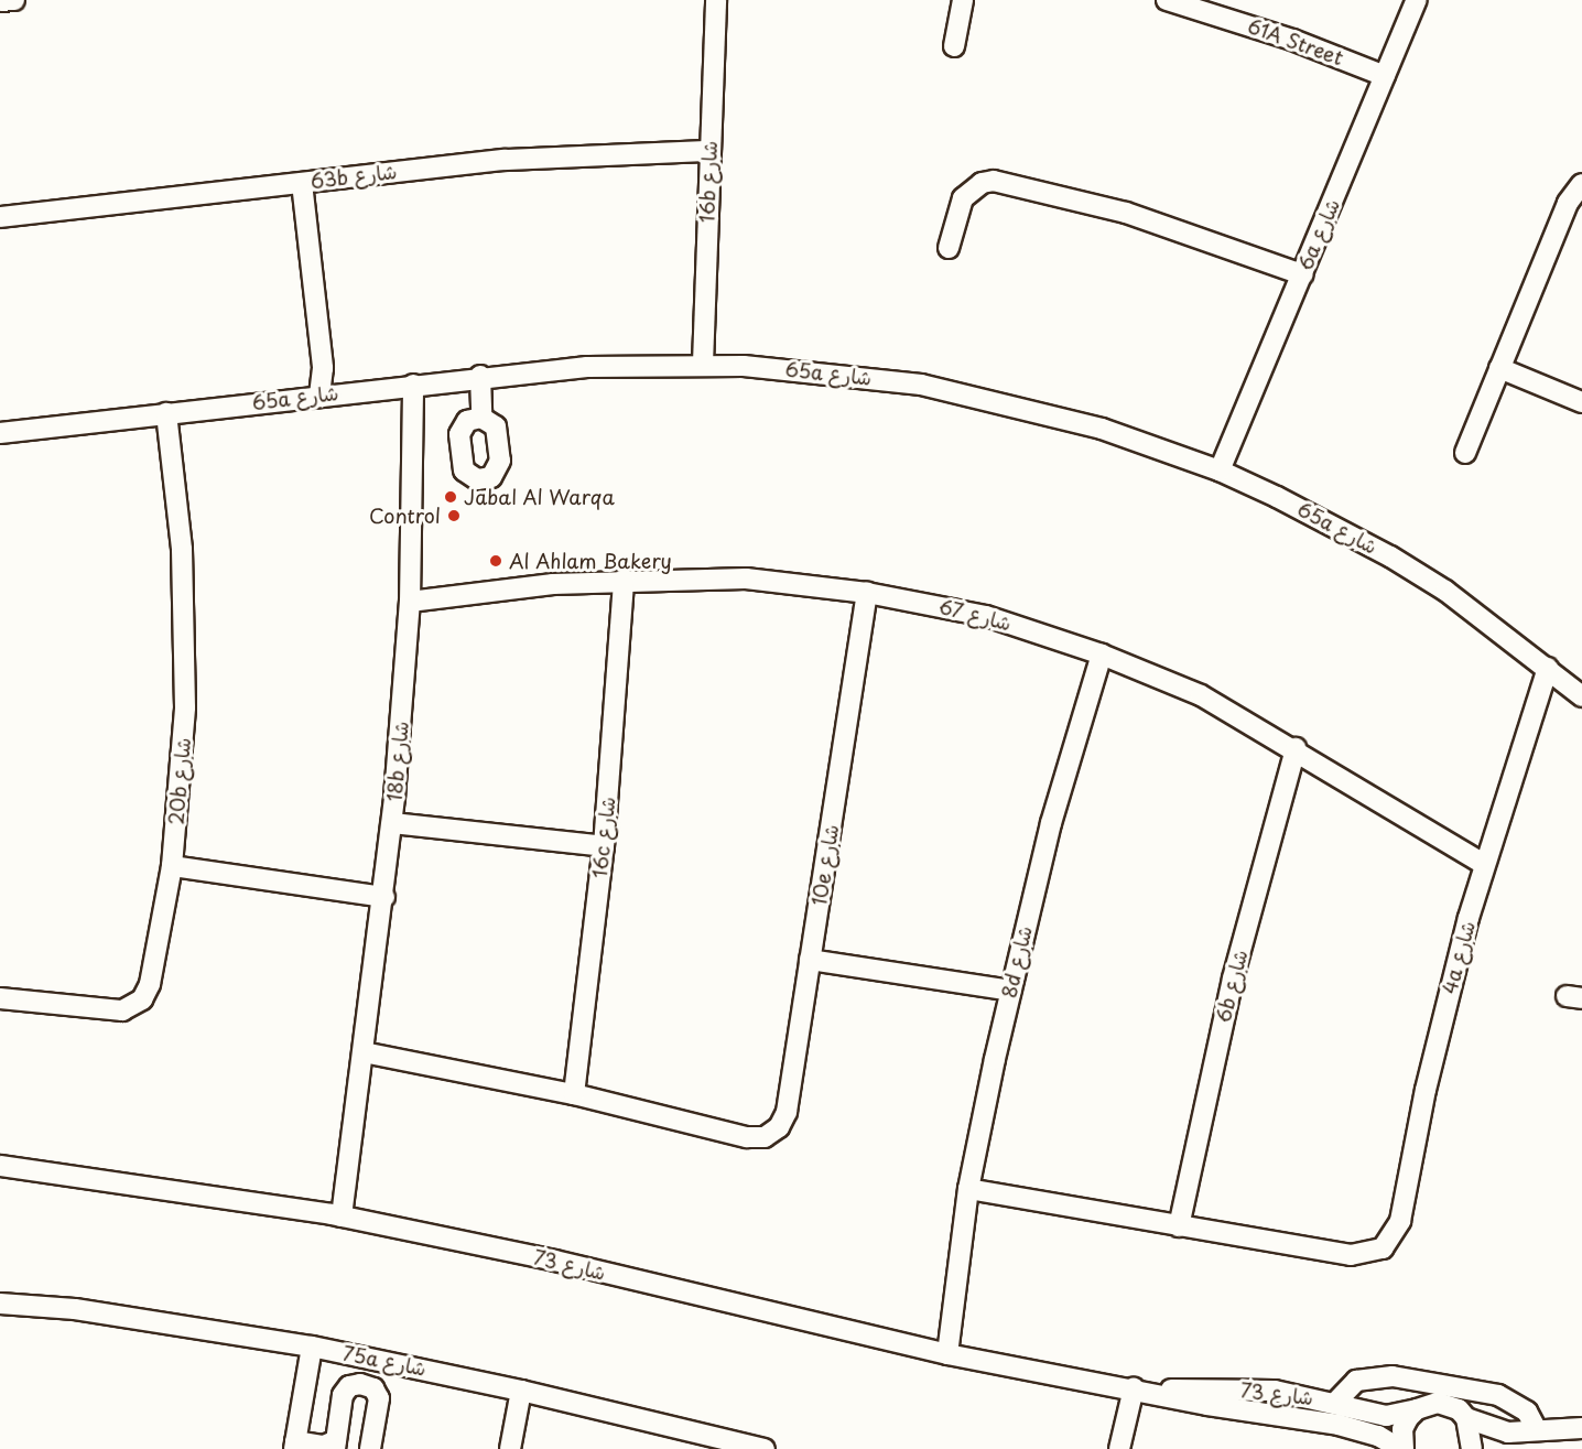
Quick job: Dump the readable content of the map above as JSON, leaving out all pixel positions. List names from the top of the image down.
{
  "streets": {
    "street": [
      "61A Street",
      "63b شارع",
      "16b شارع",
      "6a شارع",
      "65a شارع",
      "شارع 67",
      "18b شارع",
      "20b شارع",
      "16c شارع",
      "10e شارع",
      "4a شارع",
      "8d شارع",
      "6b شارع",
      "شارع 73",
      "75a شارع"
    ]
  },
  "crossings": [
    ["61A Street", "6a شارع"],
    ["63b شارع", "16b شارع"],
    ["16b شارع", "65a شارع"],
    ["6a شارع", "65a شارع"],
    ["65a شارع", "18b شارع"],
    ["65a شارع", "20b شارع"],
    ["65a شارع", "4a شارع"],
    ["شارع 67", "18b شارع"],
    ["شارع 67", "16c شارع"],
    ["شارع 67", "10e شارع"],
    ["شارع 67", "4a شارع"],
    ["شارع 67", "8d شارع"],
    ["شارع 67", "6b شارع"],
    ["18b شارع", "شارع 73"],
    ["16c شارع", "10e شارع"],
    ["4a شارع", "6b شارع"],
    ["8d شارع", "شارع 73"]
  ],
  "places": ["Jabal Al Warqa", "Control", "Al Ahlam Bakery"]
}
